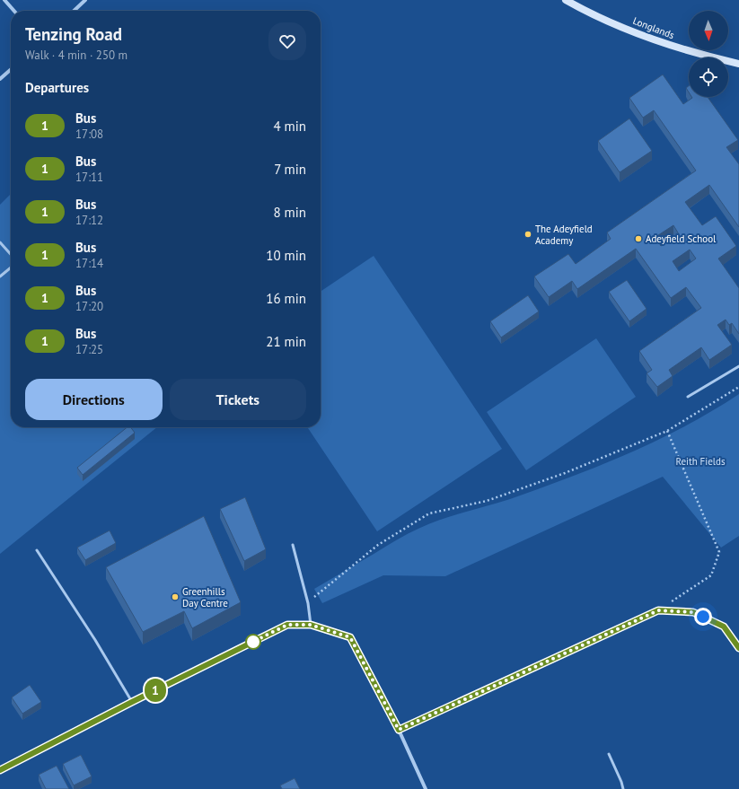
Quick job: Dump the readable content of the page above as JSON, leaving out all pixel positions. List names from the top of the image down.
{
  "streets": {
    "street": ["Longlands"]
  },
  "parks": ["Reith Fields"],
  "places": ["The Adeyfield Academy", "Adeyfield School", "Greenhills Day Centre"],
  "lines": ["bus line 1"],
  "north": "bottom",
  "page": {
    "on_map": "1",
    "heading": [
      ["Tenzing Road", "Walk · 4 min · 250 m"],
      "Departures"
    ],
    "list": [
      {
        "mark": "1",
        "name": "Bus",
        "note": "17:08",
        "value": "4 min"
      },
      {
        "mark": "1",
        "name": "Bus",
        "note": "17:11",
        "value": "7 min"
      },
      {
        "mark": "1",
        "name": "Bus",
        "note": "17:12",
        "value": "8 min"
      },
      {
        "mark": "1",
        "name": "Bus",
        "note": "17:14",
        "value": "10 min"
      },
      {
        "mark": "1",
        "name": "Bus",
        "note": "17:20",
        "value": "16 min"
      },
      {
        "mark": "1",
        "name": "Bus",
        "note": "17:25",
        "value": "21 min"
      }
    ],
    "buttons": ["Directions", "Tickets"]
  }
}
